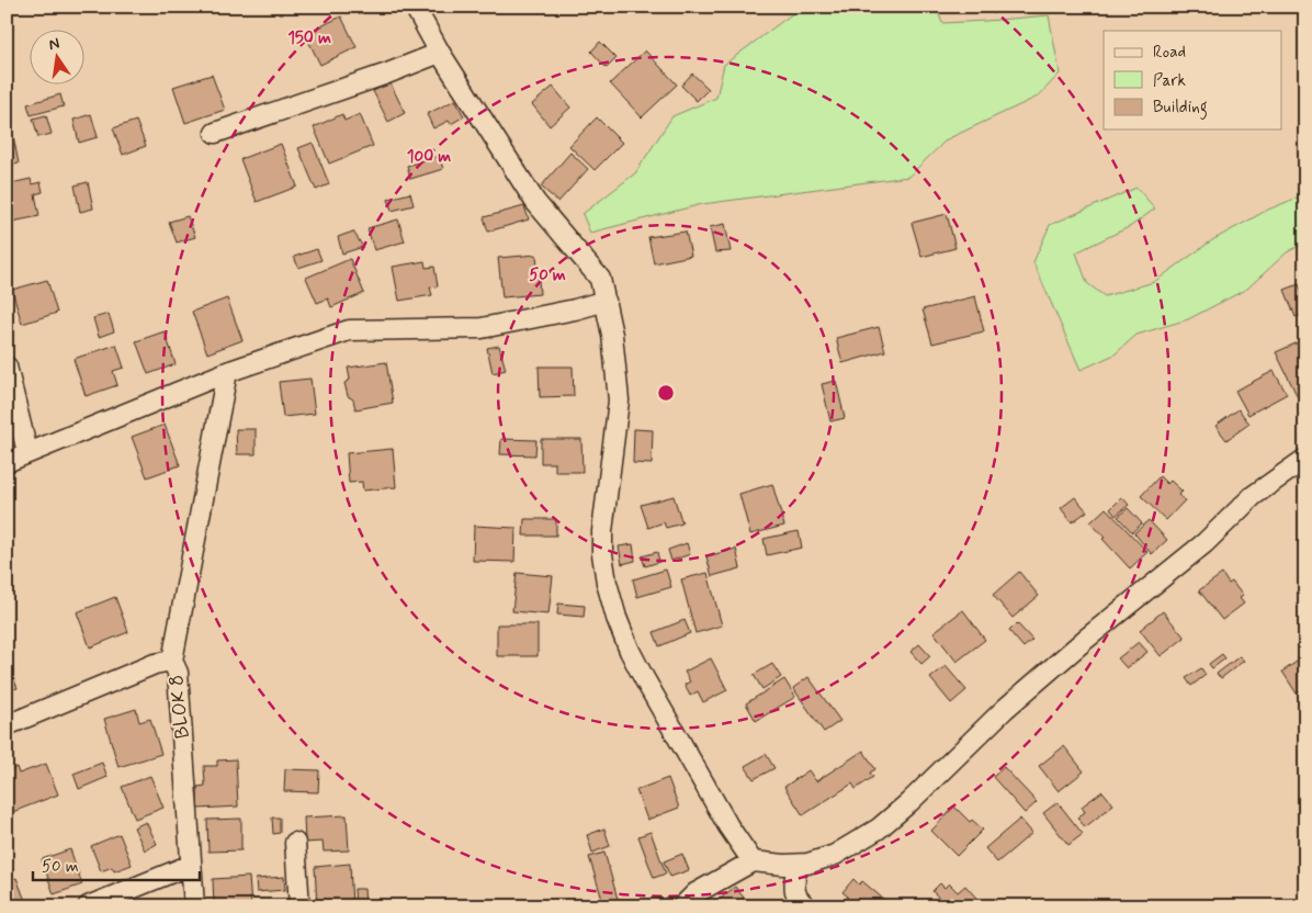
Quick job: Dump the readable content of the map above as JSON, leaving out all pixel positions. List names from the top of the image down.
{
  "streets": {
    "street": ["BLOK 8"]
  },
  "legend": ["Road", "Park", "Building"],
  "scale_bar": "50 m",
  "north": "top",
  "rings": ["150 m", "100 m", "50 m"]
}
